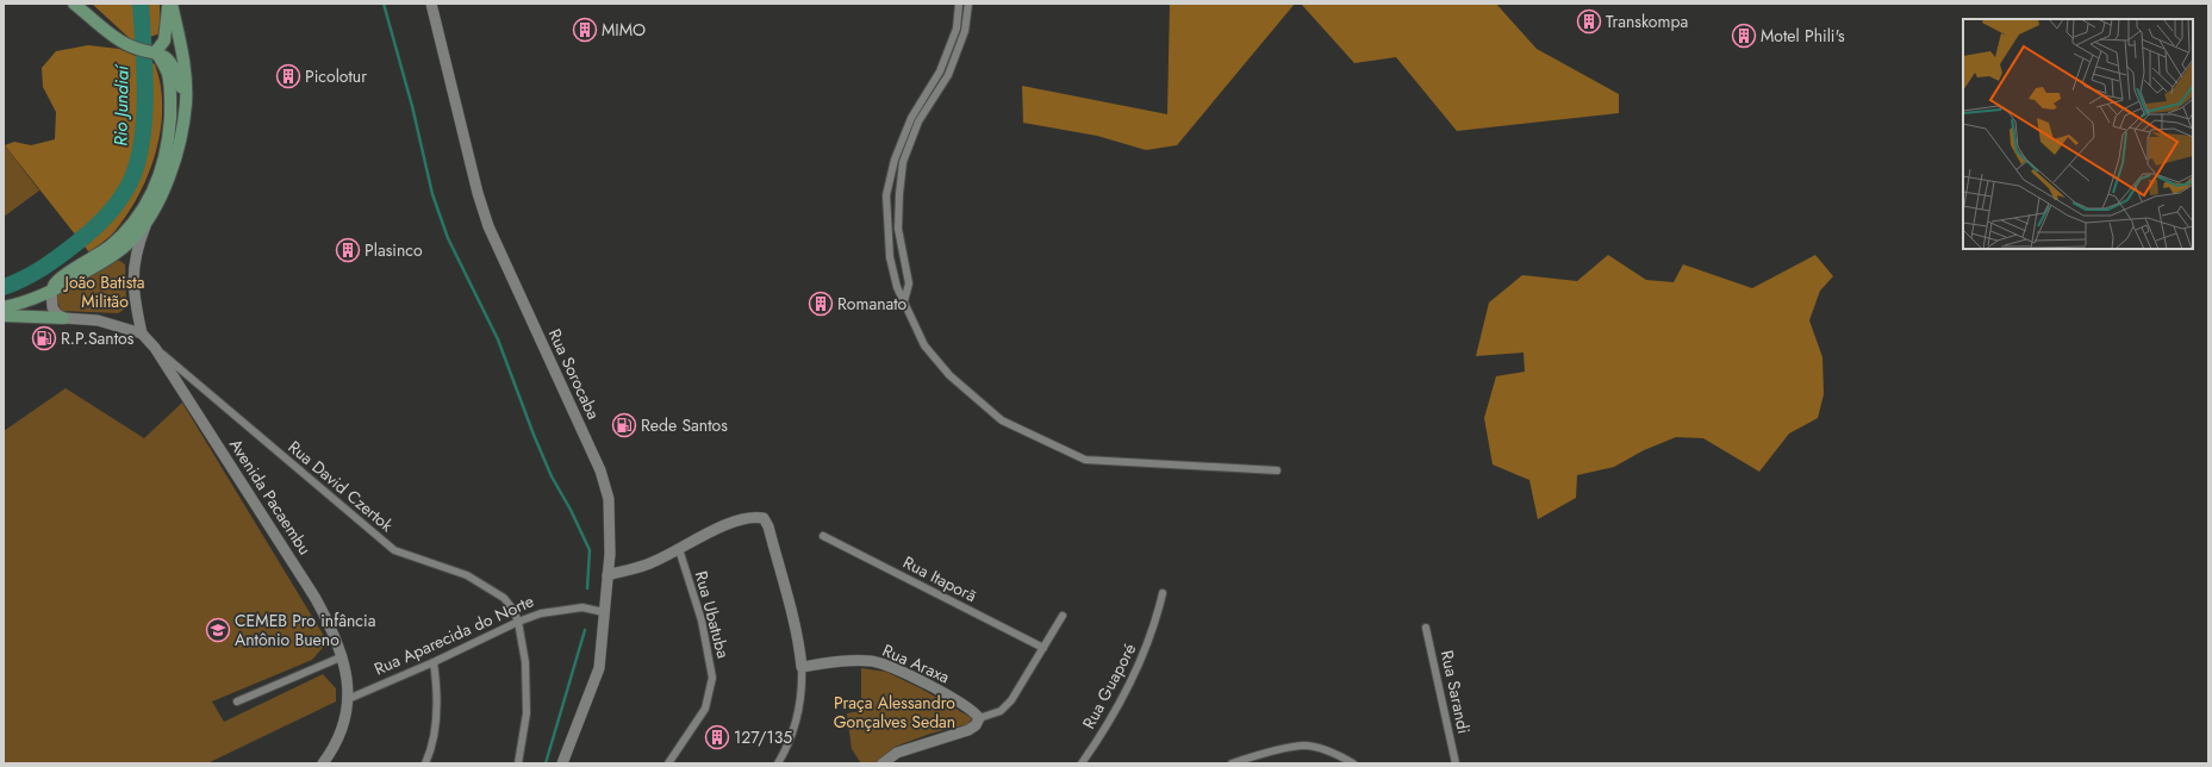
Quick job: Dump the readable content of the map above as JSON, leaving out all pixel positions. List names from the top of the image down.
{
  "streets": {
    "street": [
      "Rua Sorocaba",
      "Rua David Czertok",
      "Avenida Pacaembu",
      "Rua Itaporã",
      "Rua Ubatuba",
      "Rua Aparecida do Norte",
      "Rua Araxa",
      "Rua Guaporé",
      "Rua Sarandi"
    ]
  },
  "crossings": [
    ["Rua Sorocaba", "Rua Aparecida do Norte"],
    ["Rua David Czertok", "Avenida Pacaembu"],
    ["Rua David Czertok", "Rua Aparecida do Norte"],
    ["Avenida Pacaembu", "Rua Aparecida do Norte"]
  ],
  "water": ["Rio Jundiaí"],
  "parks": ["João Batista Militão", "Praça Alessandro Gonçalves Sedan"],
  "places": {
    "building": [
      "Transkompa",
      "MIMO",
      "Motel Phili's",
      "Picolotur",
      "Plasinco",
      "Romanato",
      "127/135"
    ],
    "fuel station": ["R.P.Santos", "Rede Santos"],
    "school or university": ["CEMEB Pro infância Antônio Bueno"]
  }
}
